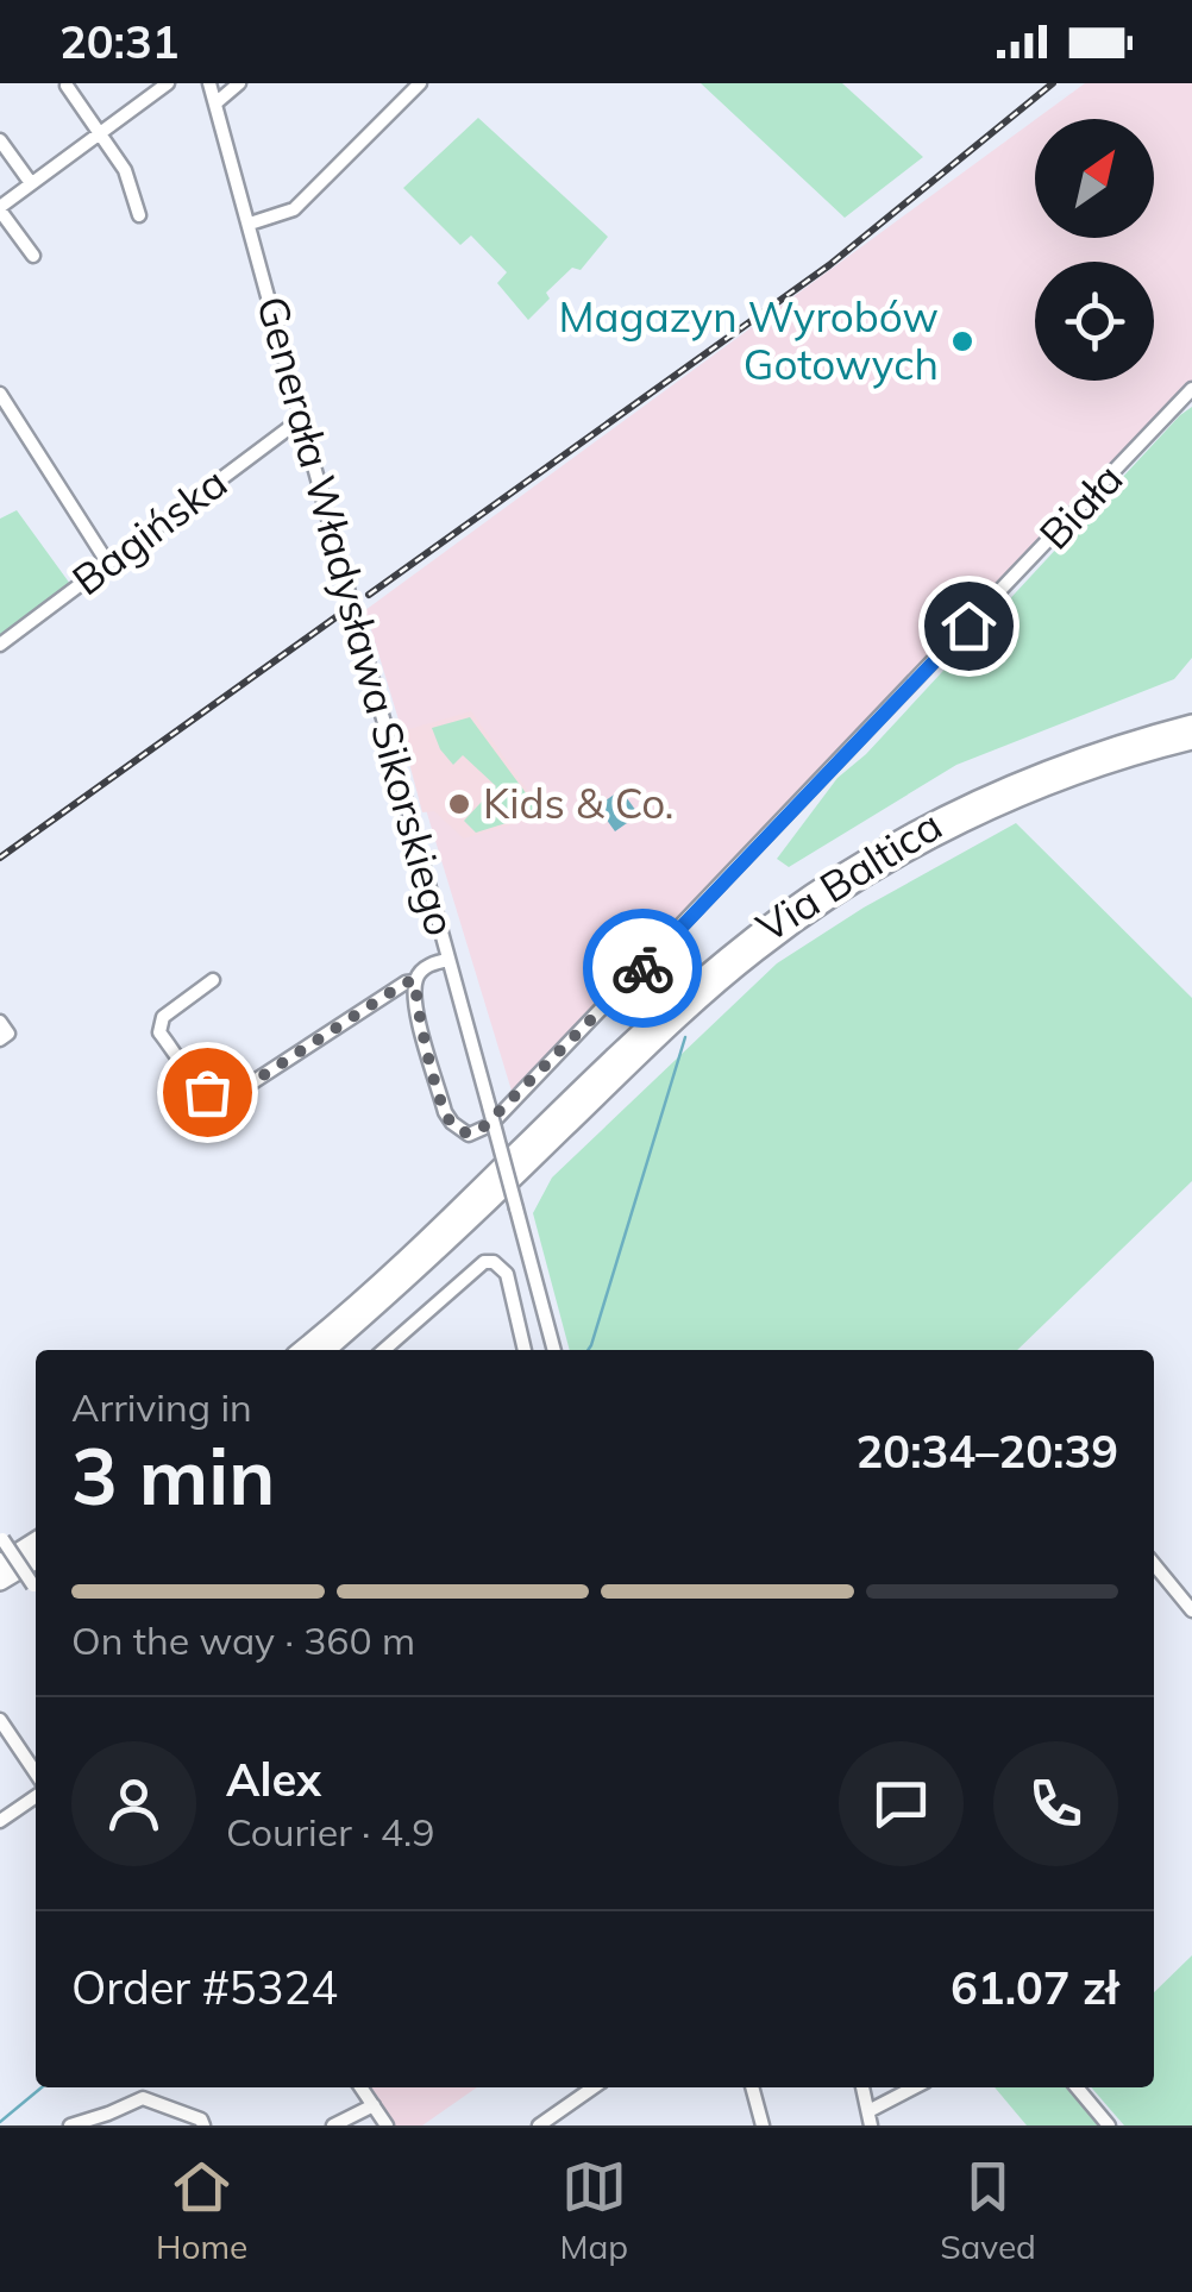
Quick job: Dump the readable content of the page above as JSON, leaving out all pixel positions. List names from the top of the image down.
{
  "streets": {
    "highway": ["Via Baltica"],
    "street": ["Biała", "Bagińska", "Generała Władysława Sikorskiego"]
  },
  "crossings": [
    ["Bagińska", "Generała Władysława Sikorskiego"]
  ],
  "places": ["Magazyn Wyrobów Gotowych", "Kids & Co."],
  "north": "top right",
  "page": {
    "status": "20:31",
    "heading": ["3 min", "Arriving in", "20:34–20:39"],
    "panel": [
      "Alex",
      "Courier · 4.9",
      "Order #5324",
      "61.07 zł"
    ],
    "bar": "On the way · 360 m",
    "tabs": ["Home", "Map", "Saved"]
  }
}
